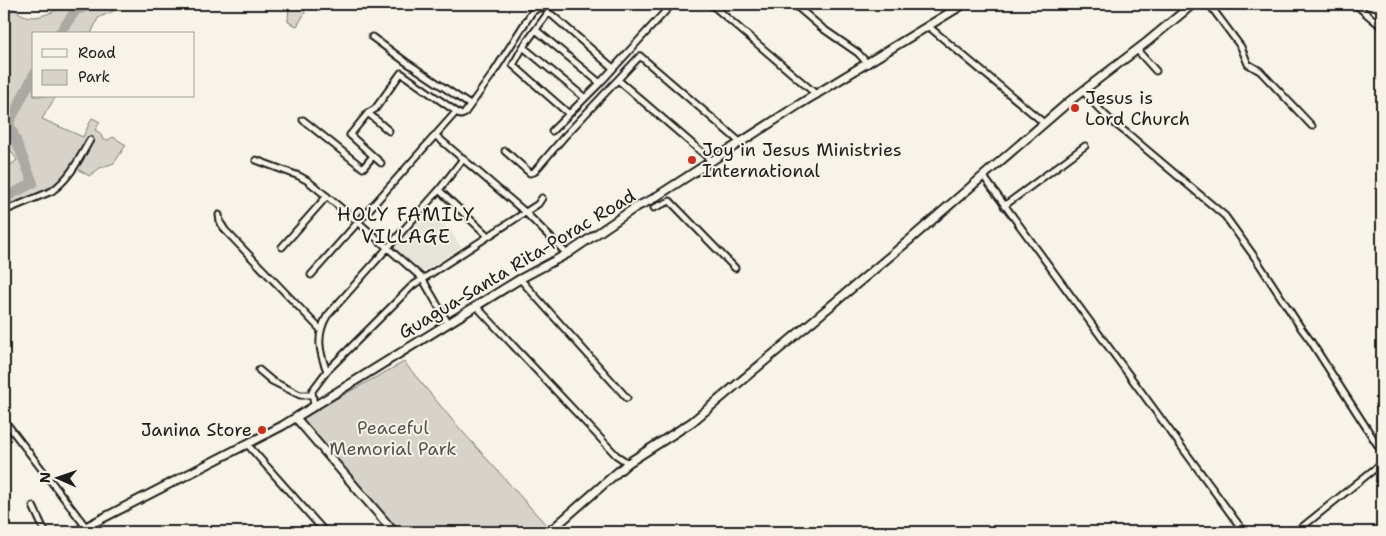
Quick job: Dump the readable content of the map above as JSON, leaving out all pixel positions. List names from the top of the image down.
{
  "streets": {
    "main road": ["Guagua-Santa Rita-Porac Road"]
  },
  "districts": ["HOLY FAMILY VILLAGE"],
  "parks": ["Peaceful Memorial Park"],
  "places": ["Jesus is Lord Church", "Joy in Jesus Ministries International", "Janina Store"],
  "legend": ["Road", "Park"],
  "north": "left"
}
